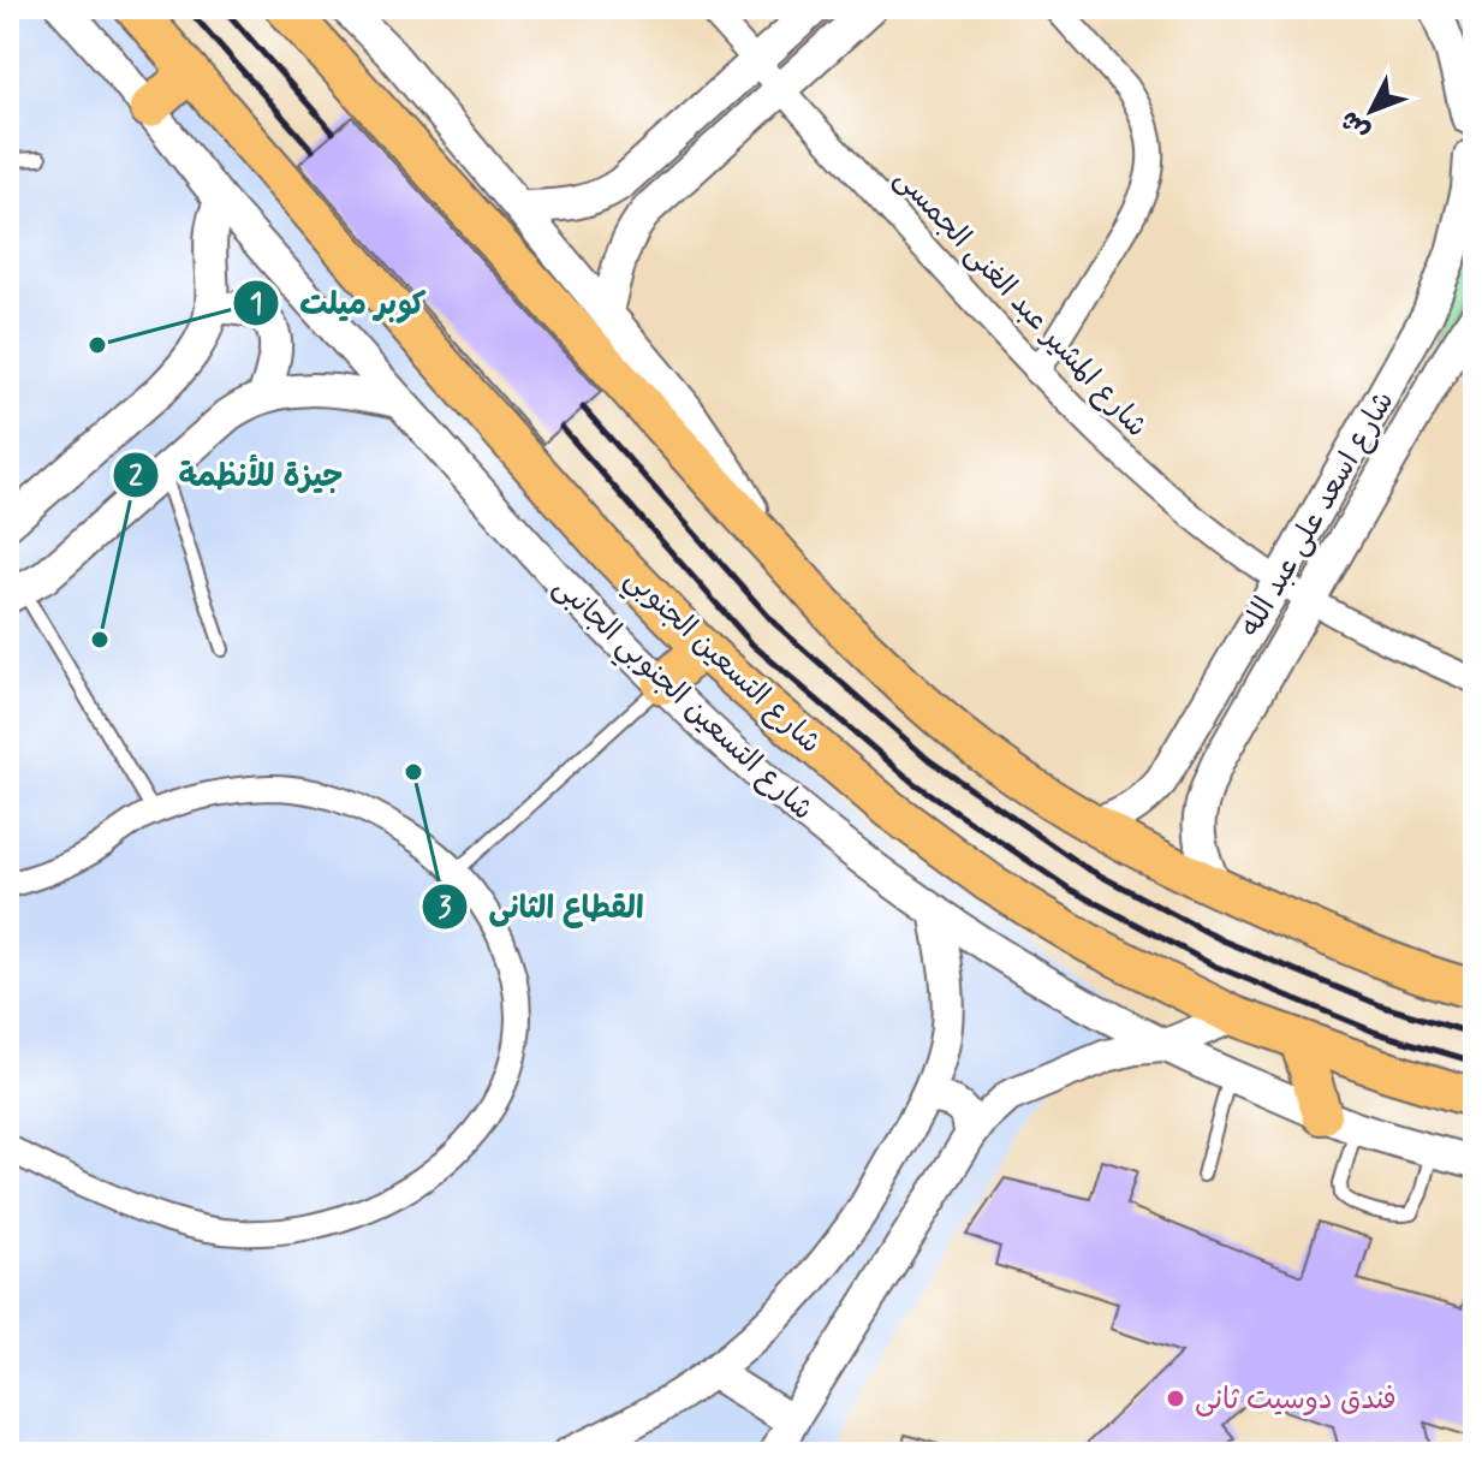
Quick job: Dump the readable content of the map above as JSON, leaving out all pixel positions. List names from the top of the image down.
{
  "streets": {
    "main road": ["شارع التسعين الجنوبي"],
    "street": ["شارع المشير عبد الغنى الجمسى", "شارع اسعد على عبد الله", "شارع التسعين الجنوبي الجانبى"]
  },
  "crossings": [
    ["شارع المشير عبد الغنى الجمسى", "شارع اسعد على عبد الله"]
  ],
  "places": [
    "كوبر ميلت",
    "جيزة للأنظمة",
    "القطاع الثانى",
    "فندق دوسيت ثانى"
  ],
  "north": "bottom left"
}
